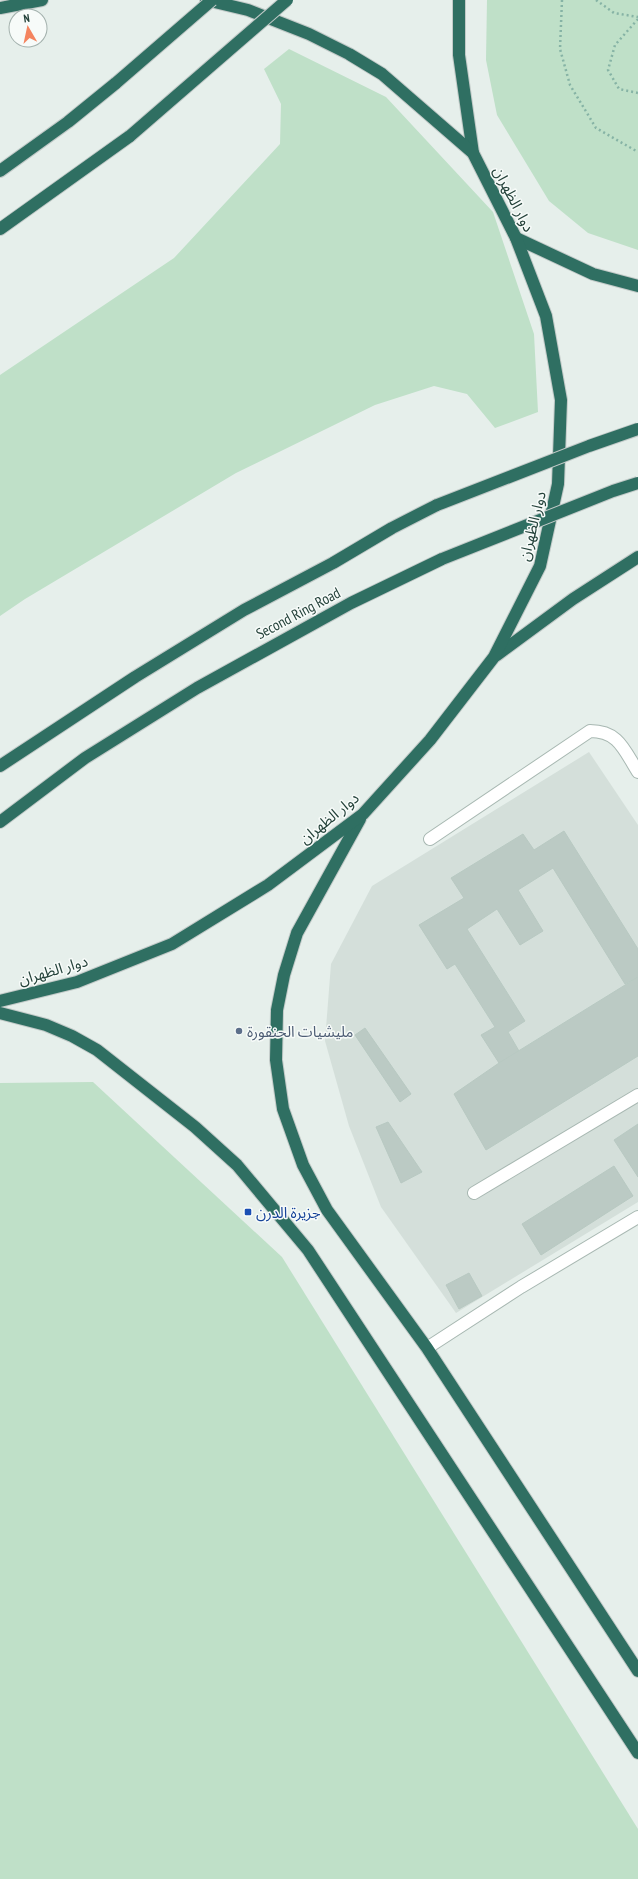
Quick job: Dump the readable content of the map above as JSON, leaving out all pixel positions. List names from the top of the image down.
{
  "streets": {
    "highway": ["دوار الظهران", "Second Ring Road"]
  },
  "places": {
    "other": ["مليشيات الحنقورة"],
    "transit": ["جزيرة الدرن"]
  },
  "north": "top"
}
